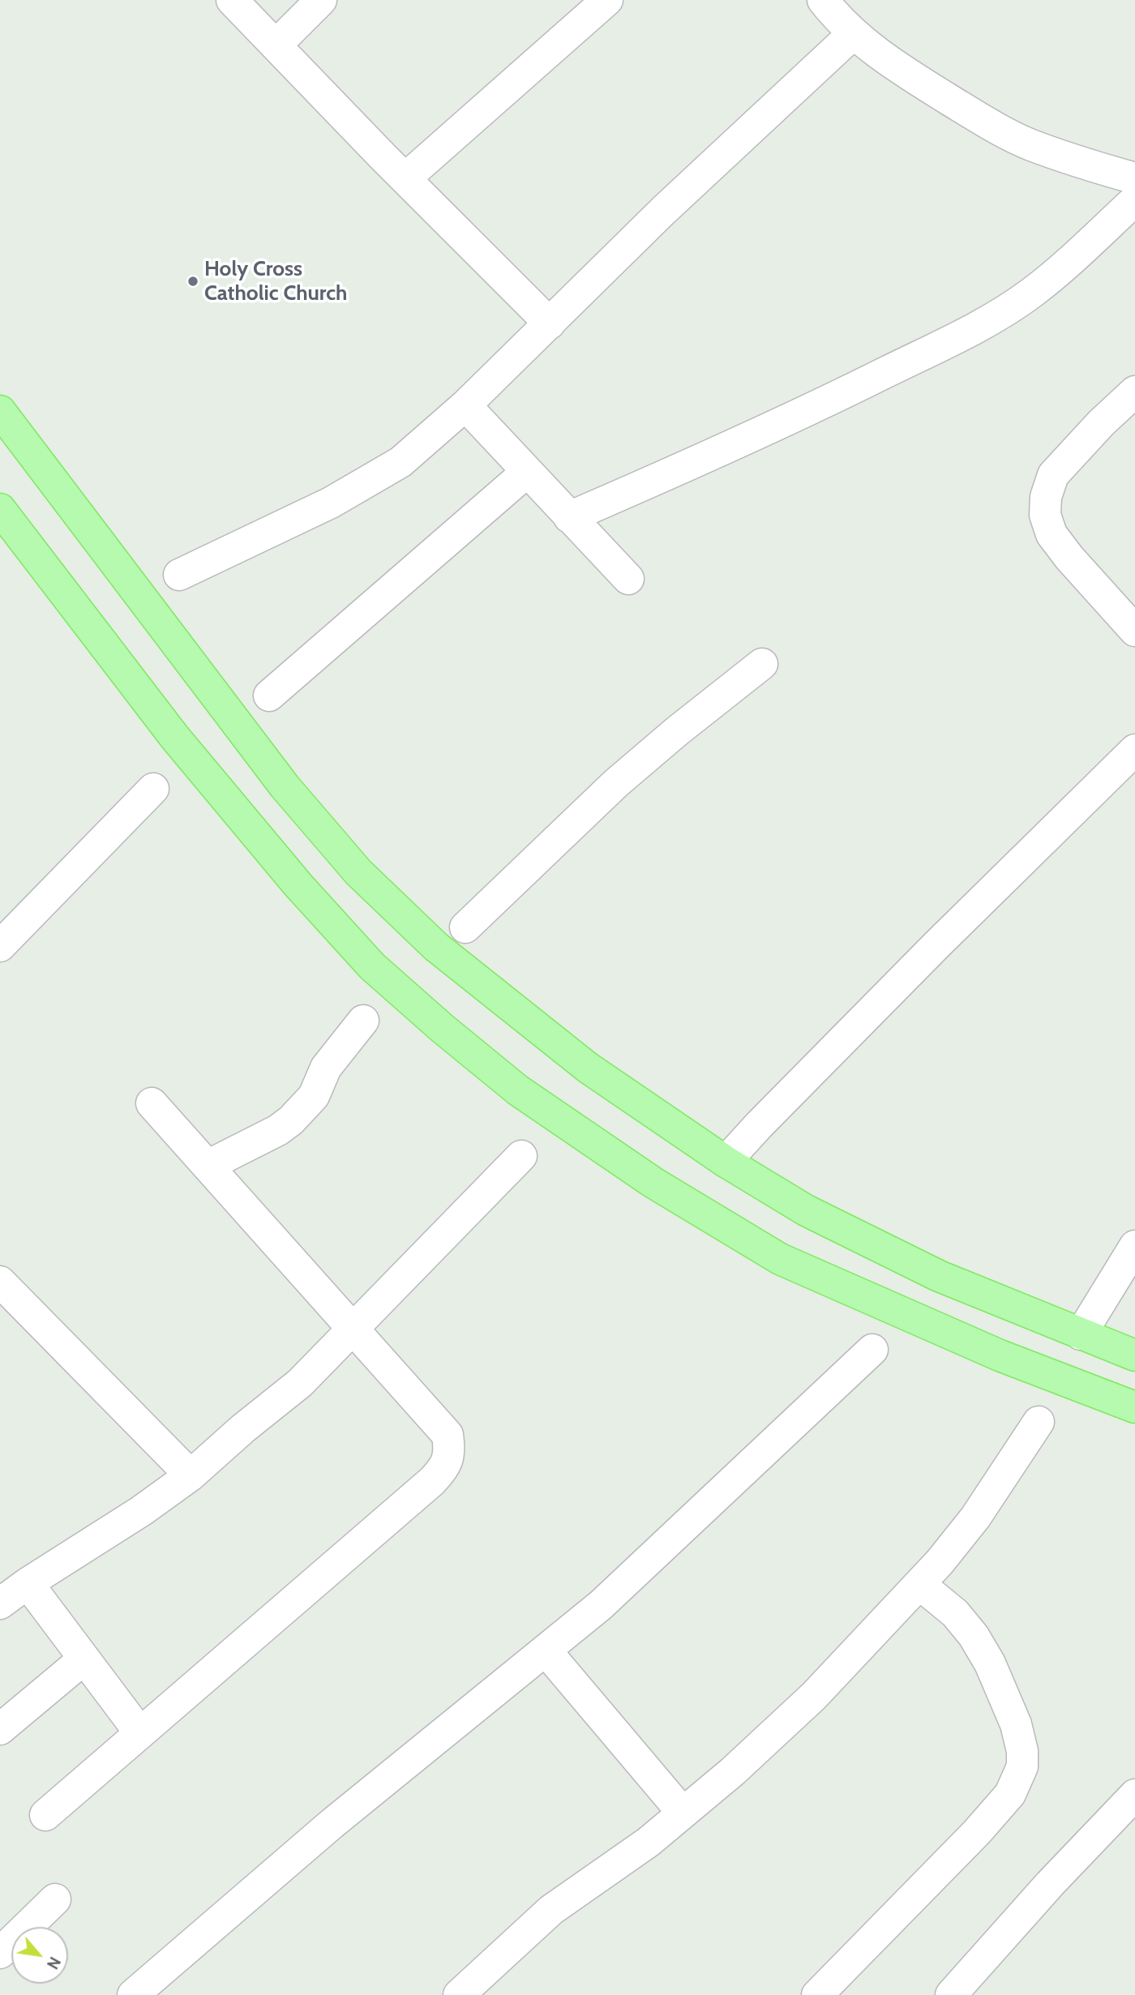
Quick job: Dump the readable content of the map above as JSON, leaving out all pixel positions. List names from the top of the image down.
{
  "places": ["Holy Cross Catholic Church"],
  "north": "bottom right"
}
